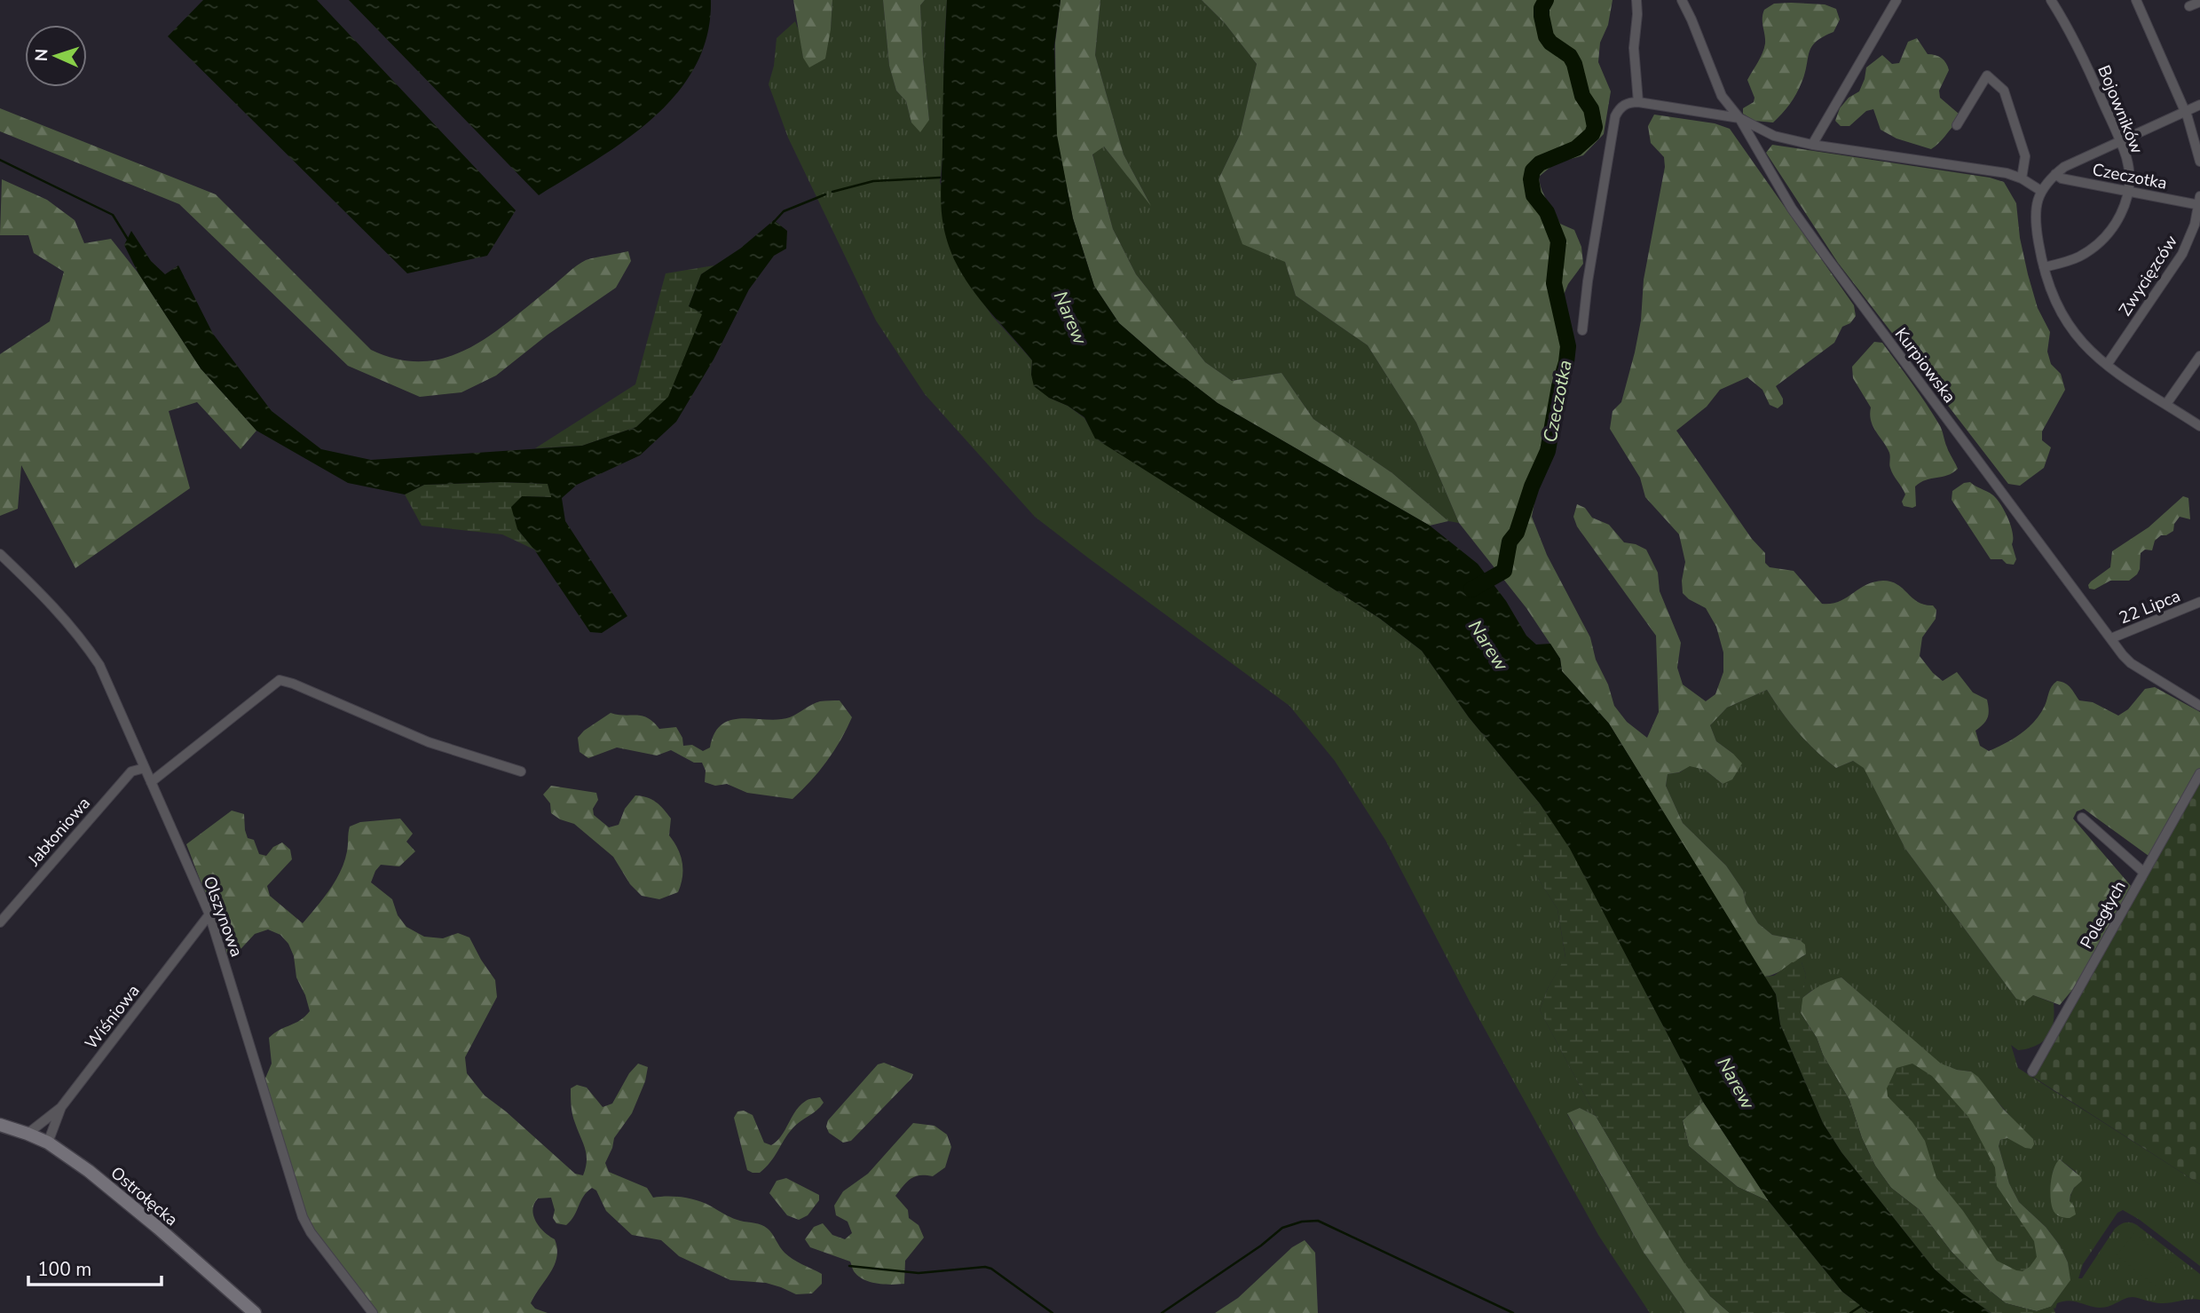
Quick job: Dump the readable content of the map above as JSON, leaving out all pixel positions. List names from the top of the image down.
{
  "streets": {
    "street": [
      "Bojowników",
      "Czeczotka",
      "Zwycięzców",
      "Kurpiowska",
      "22 Lipca",
      "Jabłoniowa",
      "Poległych",
      "Olszynowa",
      "Wiśniowa",
      "Ostrołęcka"
    ]
  },
  "crossings": [
    ["Bojowników", "Czeczotka"],
    ["Czeczotka", "Zwycięzców"],
    ["Kurpiowska", "22 Lipca"],
    ["Jabłoniowa", "Olszynowa"],
    ["Olszynowa", "Wiśniowa"],
    ["Wiśniowa", "Ostrołęcka"]
  ],
  "water": ["Narew", "Czeczotka"],
  "scale_bar": "100 m",
  "north": "left"
}
